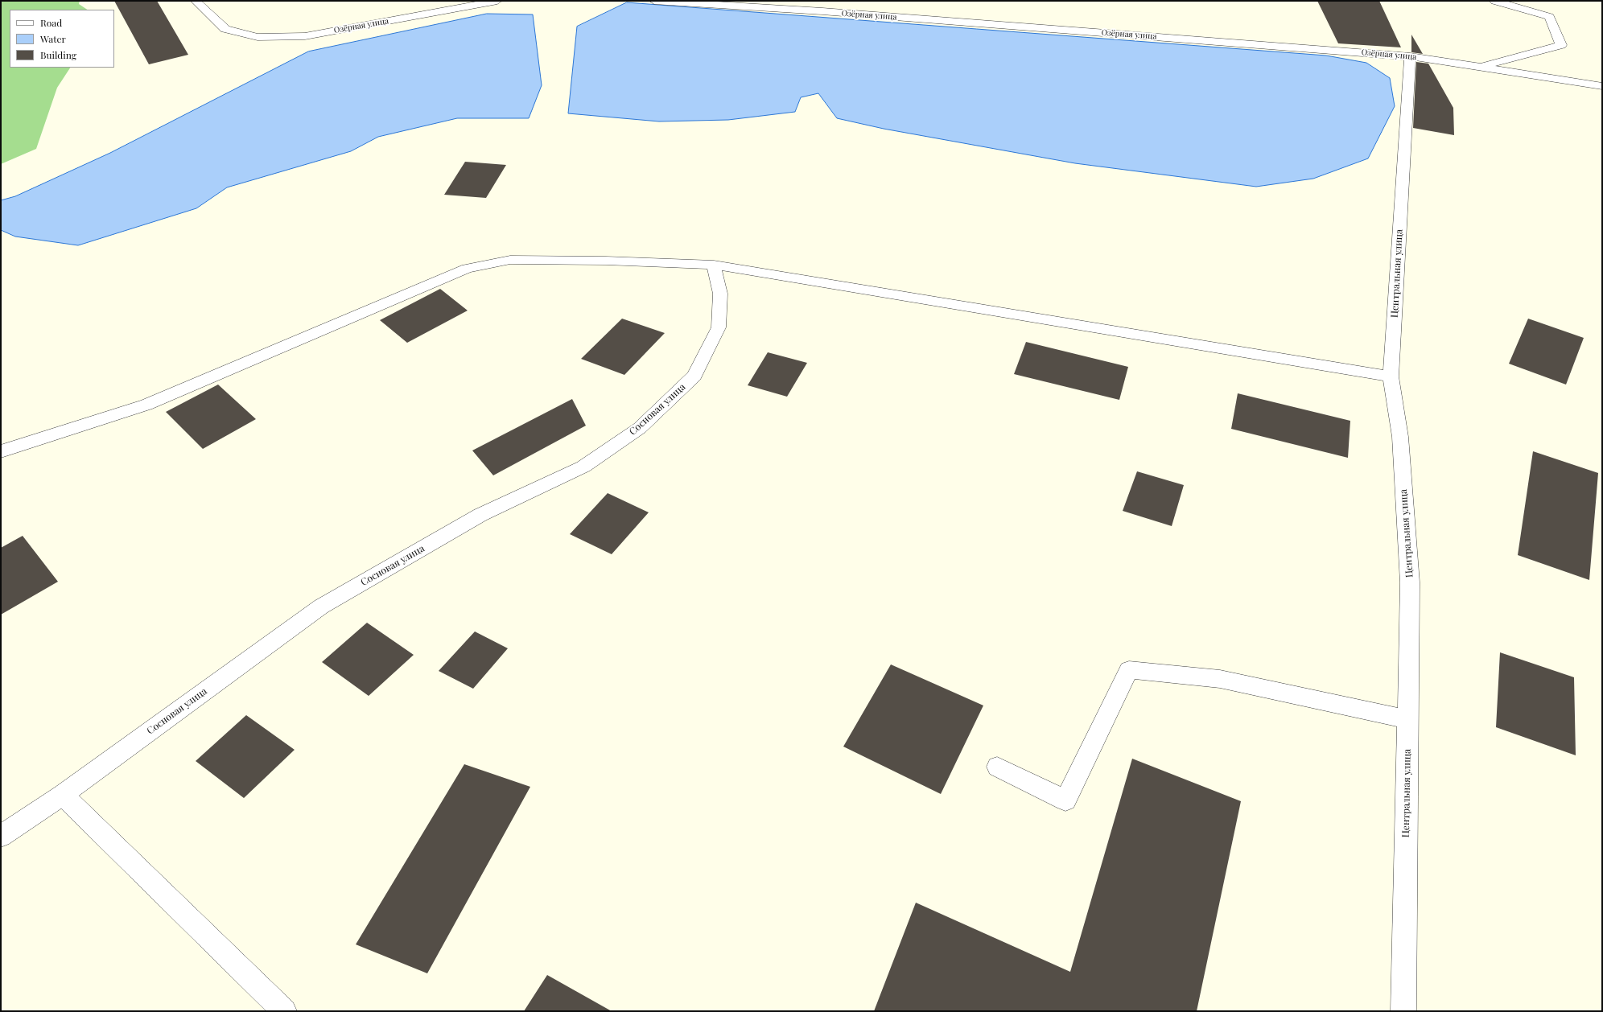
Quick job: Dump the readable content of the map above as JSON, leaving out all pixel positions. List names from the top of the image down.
{
  "streets": {
    "street": ["Озёрная улица", "Центральная улица", "Сосновая улица"]
  },
  "crossings": [
    ["Озёрная улица", "Центральная улица"]
  ],
  "legend": ["Road", "Water", "Building"]
}
